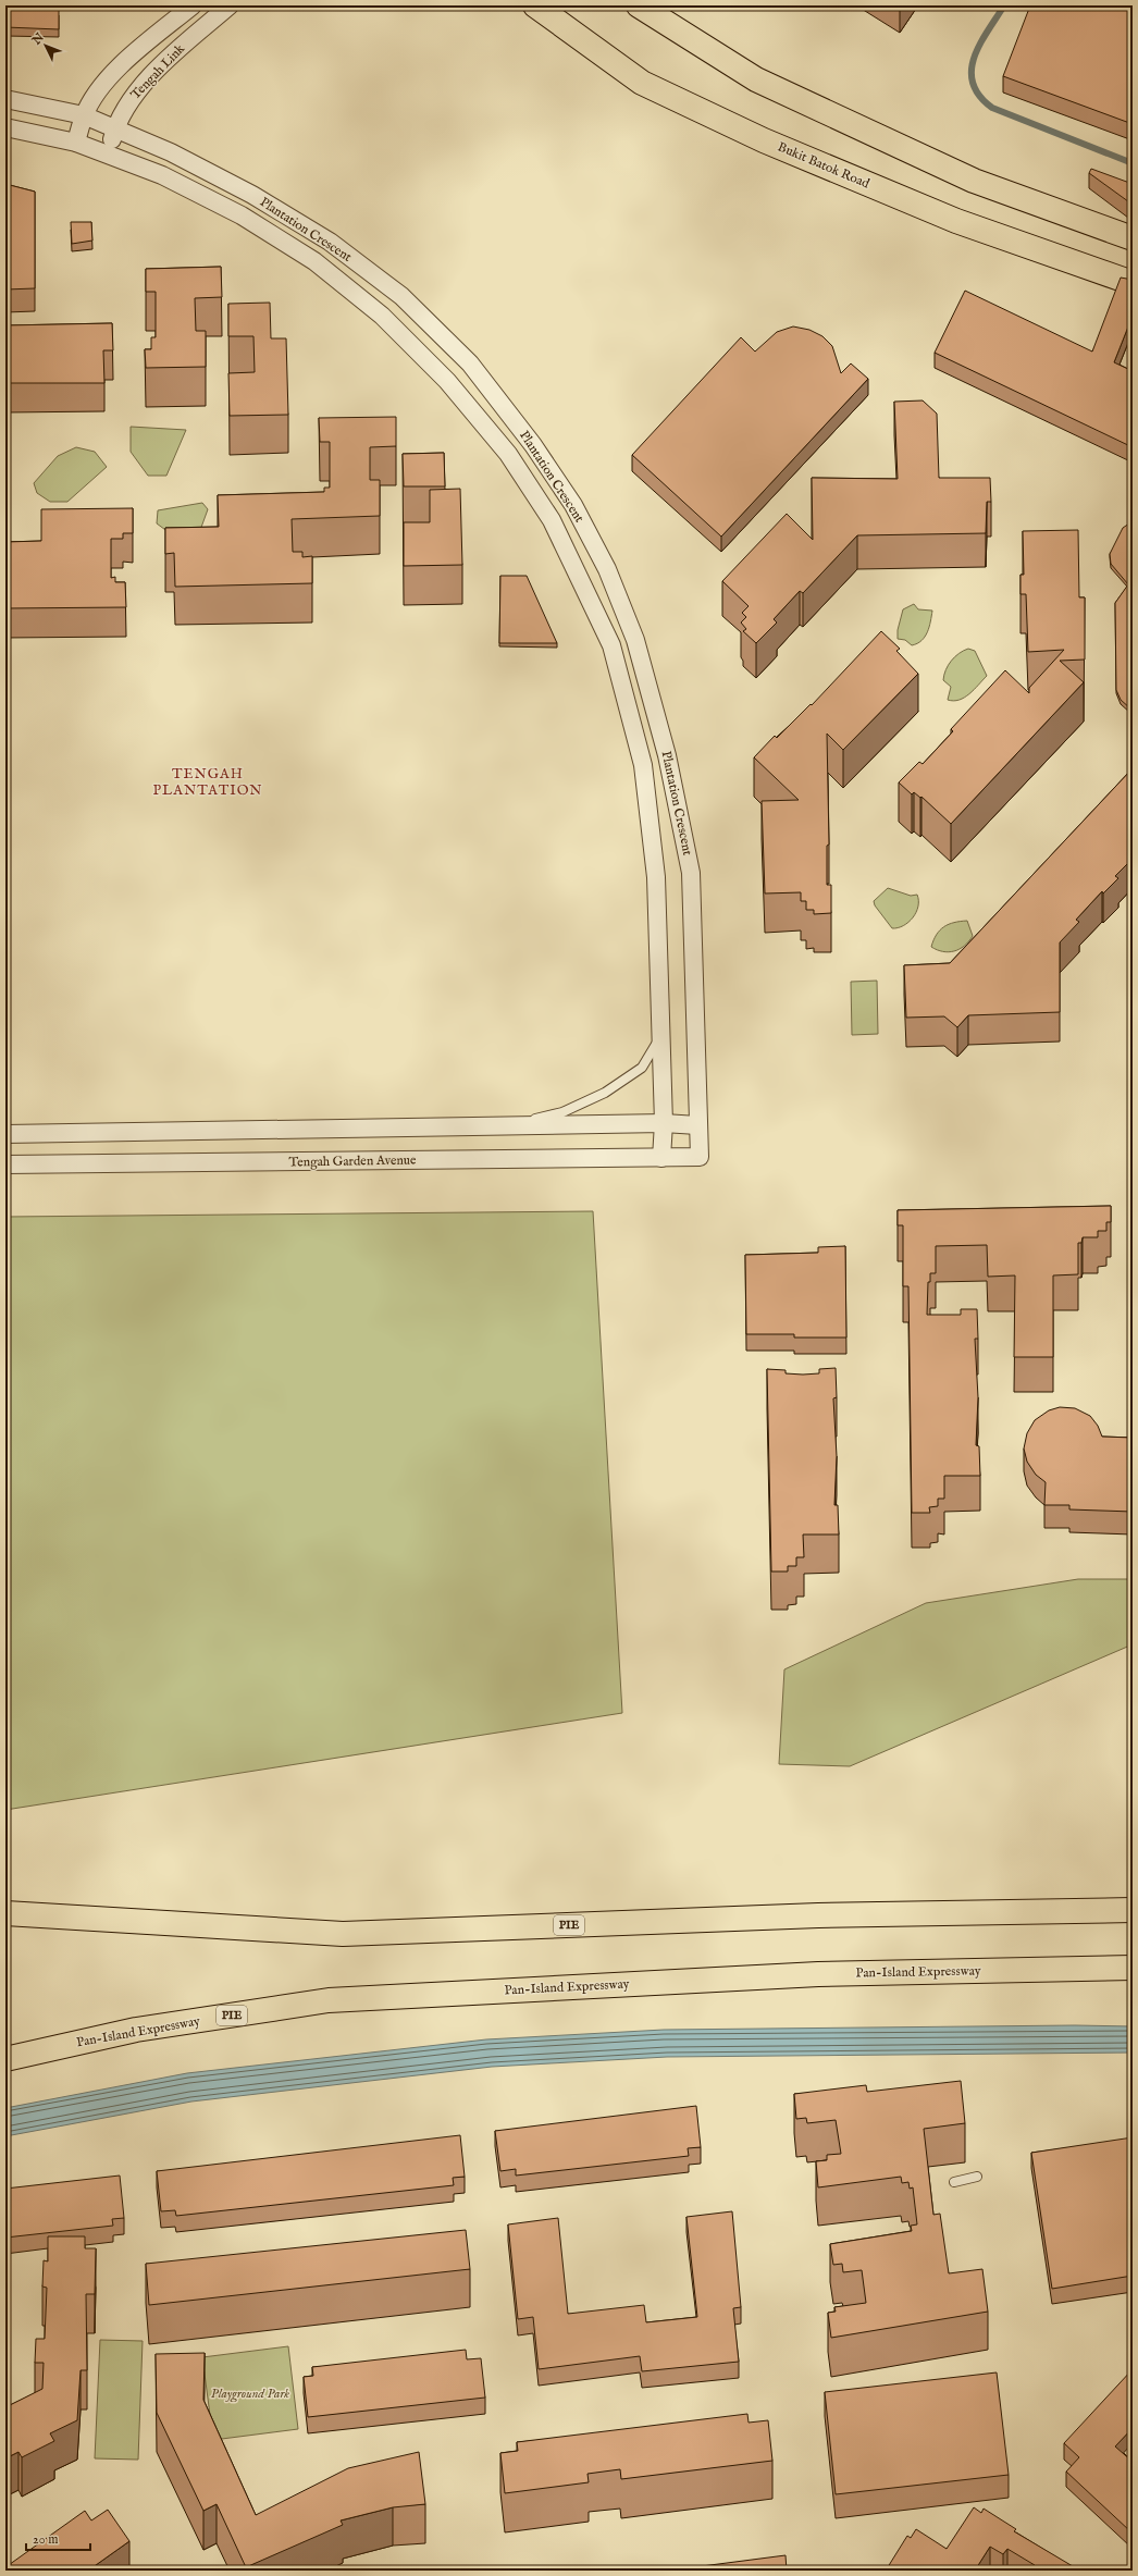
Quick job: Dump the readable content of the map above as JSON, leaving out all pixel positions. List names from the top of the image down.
{
  "streets": {
    "main road": ["Bukit Batok Road", "PIE", "Pan-Island Expressway"],
    "street": ["Tengah Link", "Plantation Crescent", "Tengah Garden Avenue"]
  },
  "crossings": [
    ["Tengah Link", "Plantation Crescent"],
    ["Plantation Crescent", "Tengah Garden Avenue"]
  ],
  "districts": ["TENGAH PLANTATION"],
  "parks": ["Playground Park"],
  "scale_bar": "20 m",
  "north": "top left"
}
